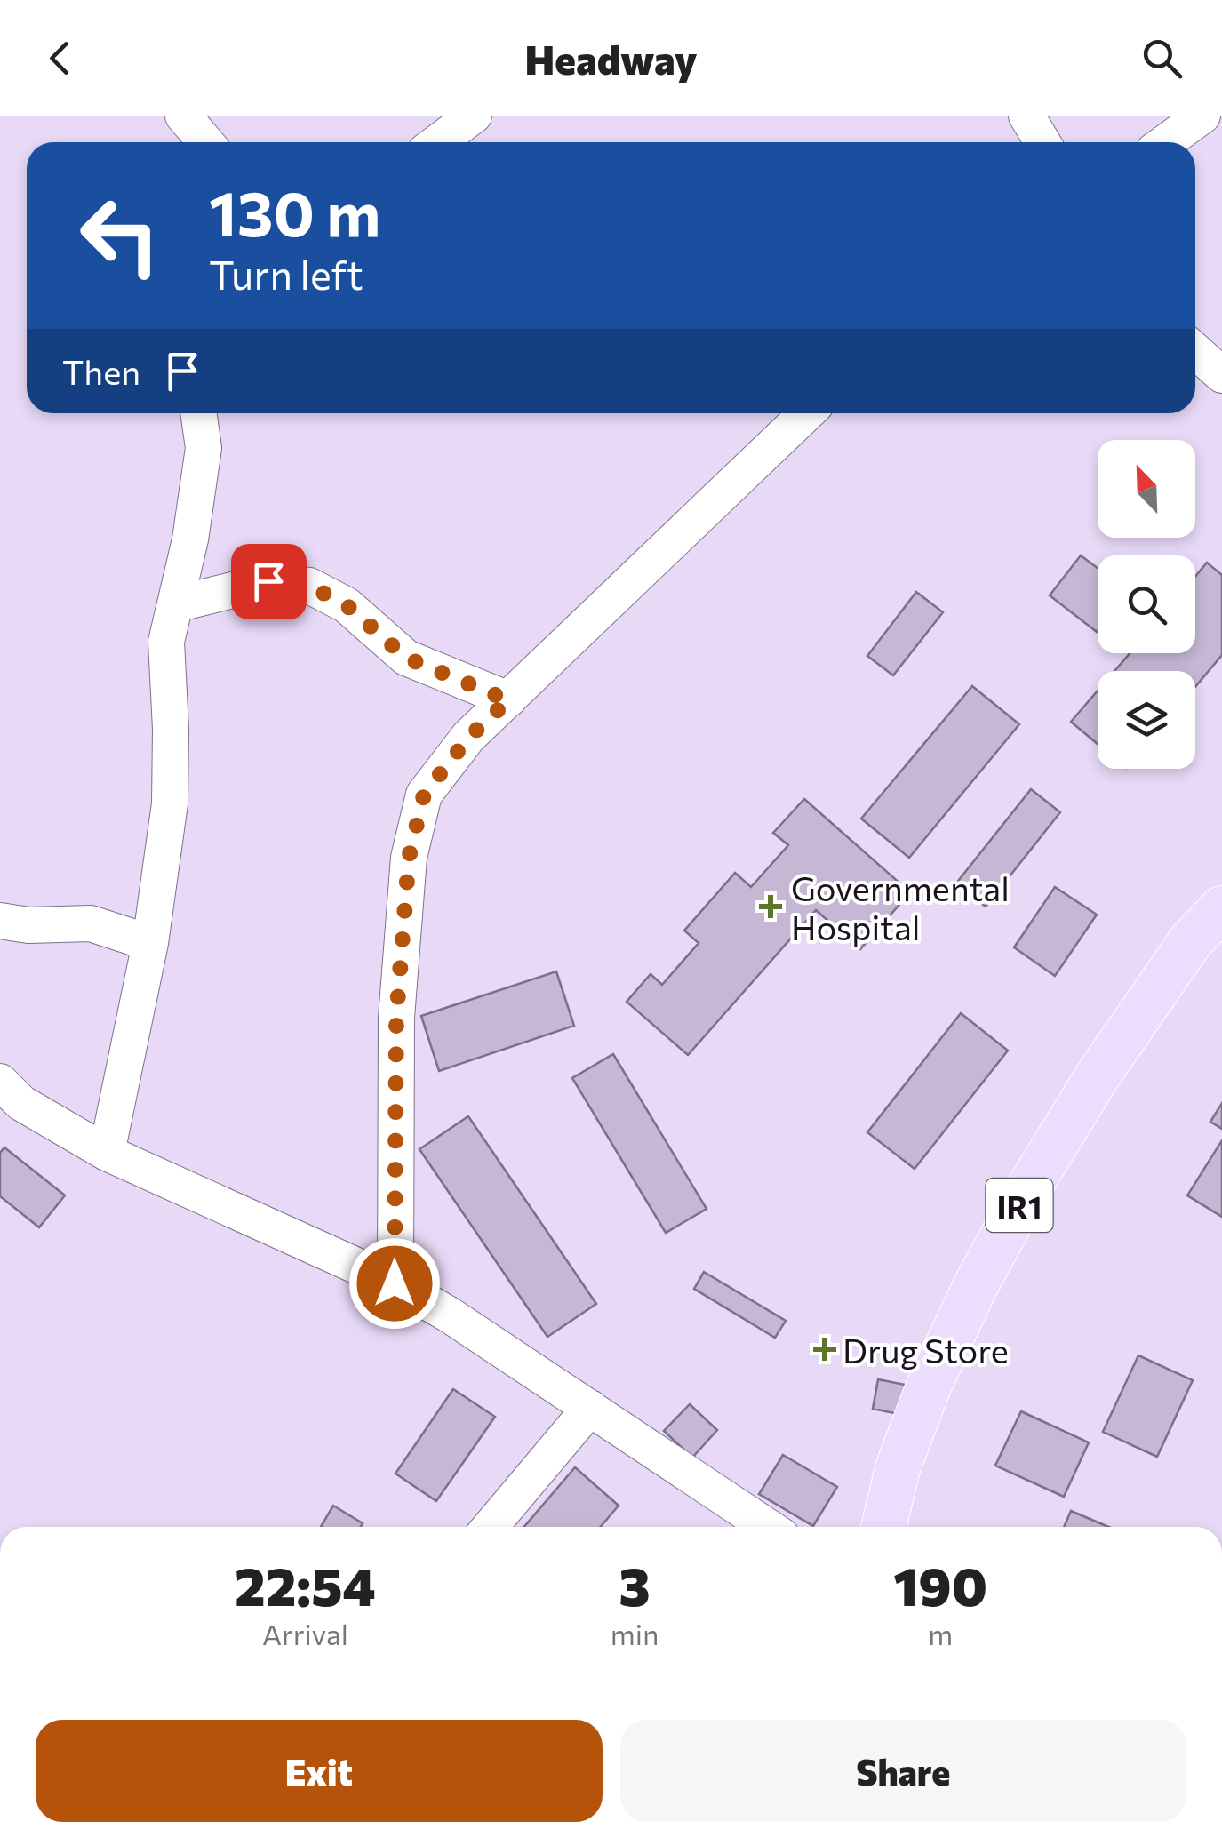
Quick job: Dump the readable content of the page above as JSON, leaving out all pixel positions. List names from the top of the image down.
{
  "streets": {
    "main road": ["IR1"]
  },
  "places": {
    "health": ["Governmental Hospital", "Drug Store"]
  },
  "north": "top left",
  "page": {
    "header": "Headway",
    "turn": ["130 m", "Turn left"],
    "then": "Then",
    "eta": [
      "22:54",
      "Arrival",
      "3",
      "min",
      "190",
      "m"
    ],
    "buttons": ["Exit", "Share"]
  }
}
